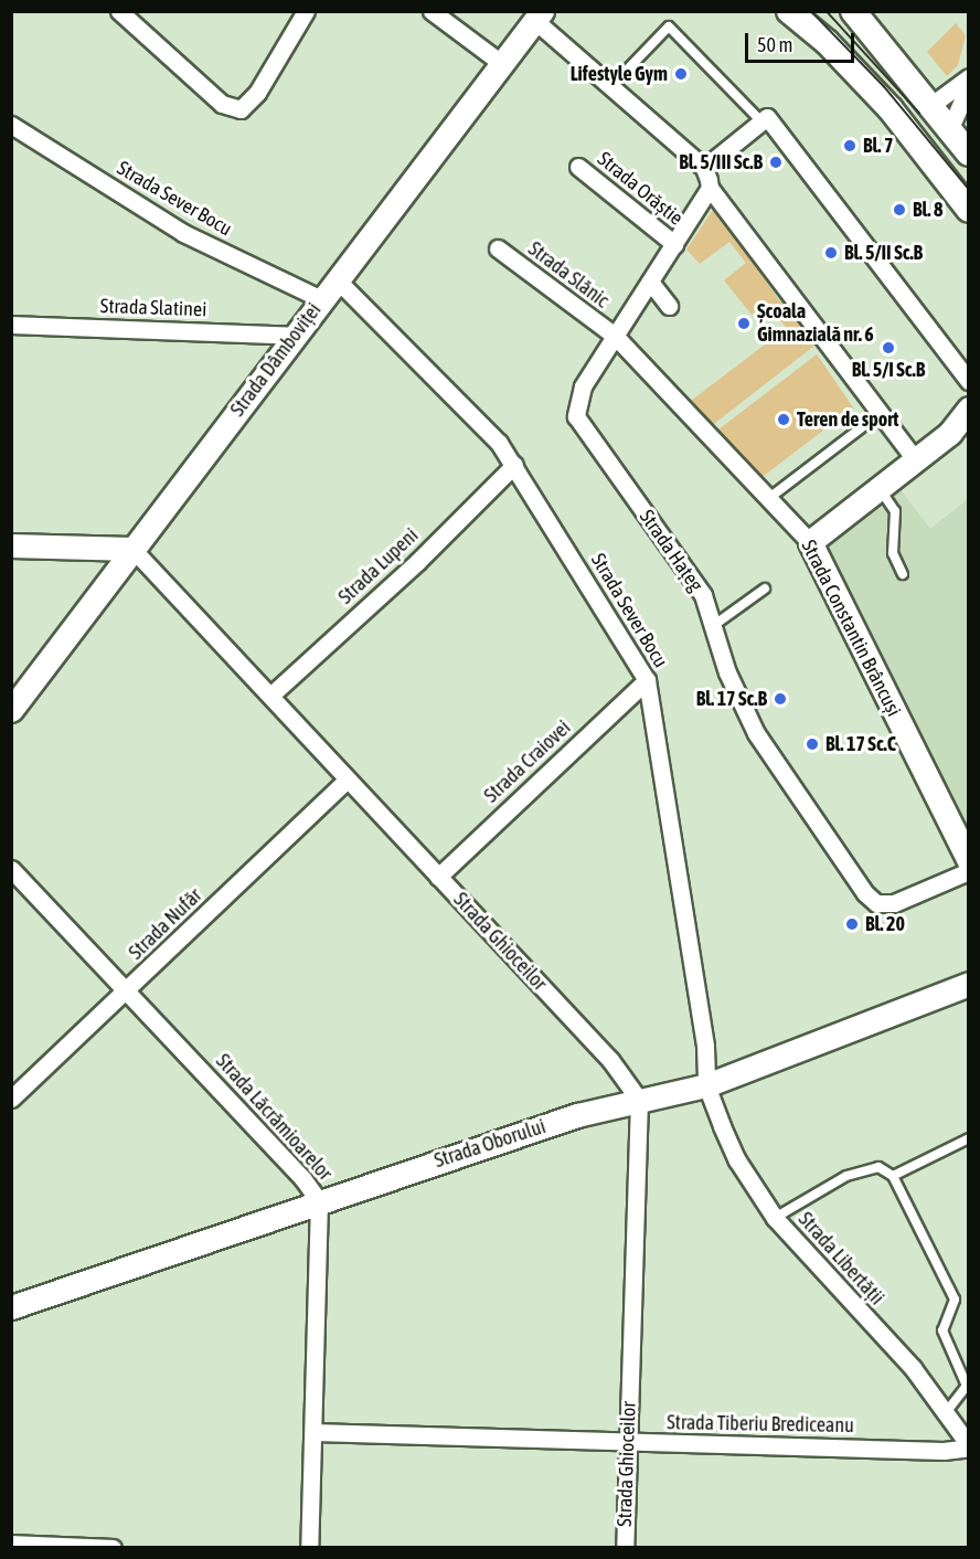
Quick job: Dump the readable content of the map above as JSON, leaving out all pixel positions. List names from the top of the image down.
{
  "streets": {
    "street": [
      "Strada Orăștie",
      "Strada Sever Bocu",
      "Strada Slănic",
      "Strada Slatinei",
      "Strada Dâmboviței",
      "Strada Hațeg",
      "Strada Lupeni",
      "Strada Constantin Brâncuși",
      "Strada Craiovei",
      "Strada Nufăr",
      "Strada Ghioceilor",
      "Strada Lăcrămioarelor",
      "Strada Oborului",
      "Strada Libertății",
      "Strada Tiberiu Brediceanu"
    ]
  },
  "crossings": [
    ["Strada Orăștie", "Strada Hațeg"],
    ["Strada Sever Bocu", "Strada Dâmboviței"],
    ["Strada Sever Bocu", "Strada Lupeni"],
    ["Strada Sever Bocu", "Strada Craiovei"],
    ["Strada Sever Bocu", "Strada Oborului"],
    ["Strada Sever Bocu", "Strada Libertății"],
    ["Strada Slănic", "Strada Hațeg"],
    ["Strada Slănic", "Strada Constantin Brâncuși"],
    ["Strada Slatinei", "Strada Dâmboviței"],
    ["Strada Dâmboviței", "Strada Ghioceilor"],
    ["Strada Hațeg", "Strada Constantin Brâncuși"],
    ["Strada Lupeni", "Strada Ghioceilor"],
    ["Strada Craiovei", "Strada Ghioceilor"],
    ["Strada Nufăr", "Strada Ghioceilor"],
    ["Strada Nufăr", "Strada Lăcrămioarelor"],
    ["Strada Ghioceilor", "Strada Oborului"],
    ["Strada Ghioceilor", "Strada Tiberiu Brediceanu"],
    ["Strada Lăcrămioarelor", "Strada Oborului"],
    ["Strada Lăcrămioarelor", "Strada Tiberiu Brediceanu"],
    ["Strada Oborului", "Strada Libertății"],
    ["Strada Libertății", "Strada Tiberiu Brediceanu"]
  ],
  "places": [
    "Lifestyle Gym",
    "Bl. 7",
    "Bl. 5/III Sc.B",
    "Bl. 8",
    "Bl. 5/II Sc.B",
    "Școala Gimnazială nr. 6",
    "Bl. 5/I Sc.B",
    "Teren de sport",
    "Bl. 17 Sc.B",
    "Bl. 17 Sc.C",
    "Bl. 20"
  ],
  "scale_bar": "50 m"
}
